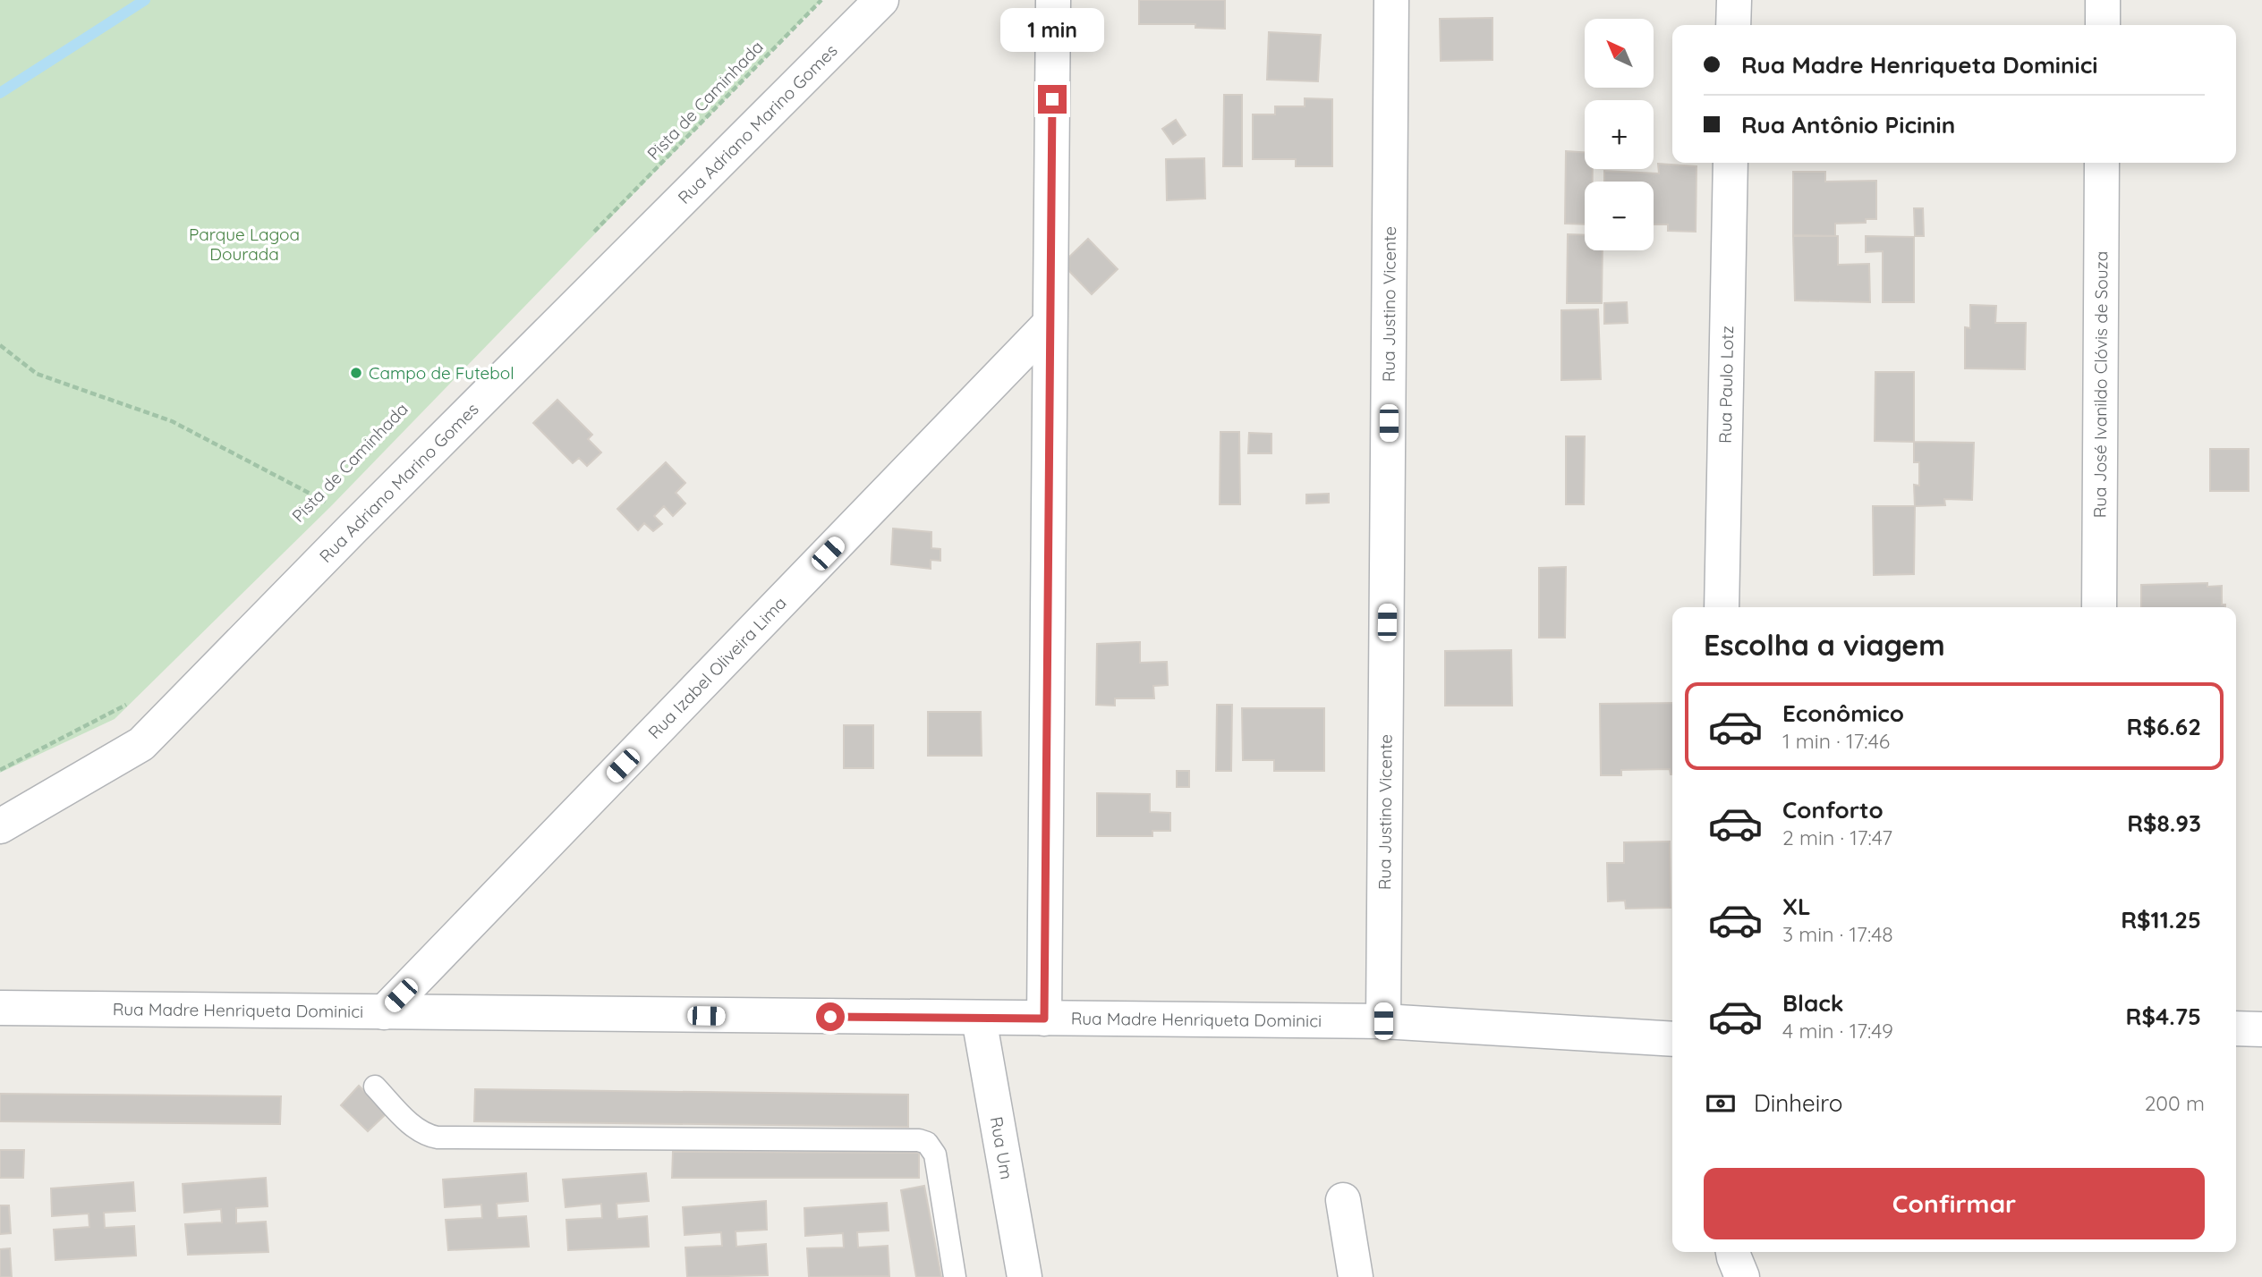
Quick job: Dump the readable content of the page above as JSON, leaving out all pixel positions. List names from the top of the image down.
{
  "streets": {
    "street": [
      "Rua Adriano Marino Gomes",
      "Rua Justino Vicente",
      "Rua Paulo Lotz",
      "Rua José Ivanildo Clóvis de Souza",
      "Rua Izabel Oliveira Lima",
      "Rua Madre Henriqueta Dominici",
      "Rua Um"
    ],
    "path": ["Pista de Caminhada"]
  },
  "crossings": [
    ["Rua Justino Vicente", "Rua Madre Henriqueta Dominici"],
    ["Rua Izabel Oliveira Lima", "Rua Madre Henriqueta Dominici"],
    ["Rua Madre Henriqueta Dominici", "Rua Um"]
  ],
  "parks": ["Parque Lagoa Dourada"],
  "places": ["Campo de Futebol"],
  "north": "top left",
  "page": {
    "bubble": "1 min",
    "map_buttons": ["+", "−"],
    "banner": ["Rua Madre Henriqueta Dominici", "Rua Antônio Picinin"],
    "heading": "Escolha a viagem",
    "list": [
      {
        "name": "Econômico",
        "note": "1 min · 17:46",
        "value": "R$6.62"
      },
      {
        "name": "Conforto",
        "note": "2 min · 17:47",
        "value": "R$8.93"
      },
      {
        "name": "XL",
        "note": "3 min · 17:48",
        "value": "R$11.25"
      },
      {
        "name": "Black",
        "note": "4 min · 17:49",
        "value": "R$4.75"
      }
    ],
    "pay": ["Dinheiro", "200 m"],
    "buttons": "Confirmar"
  }
}
